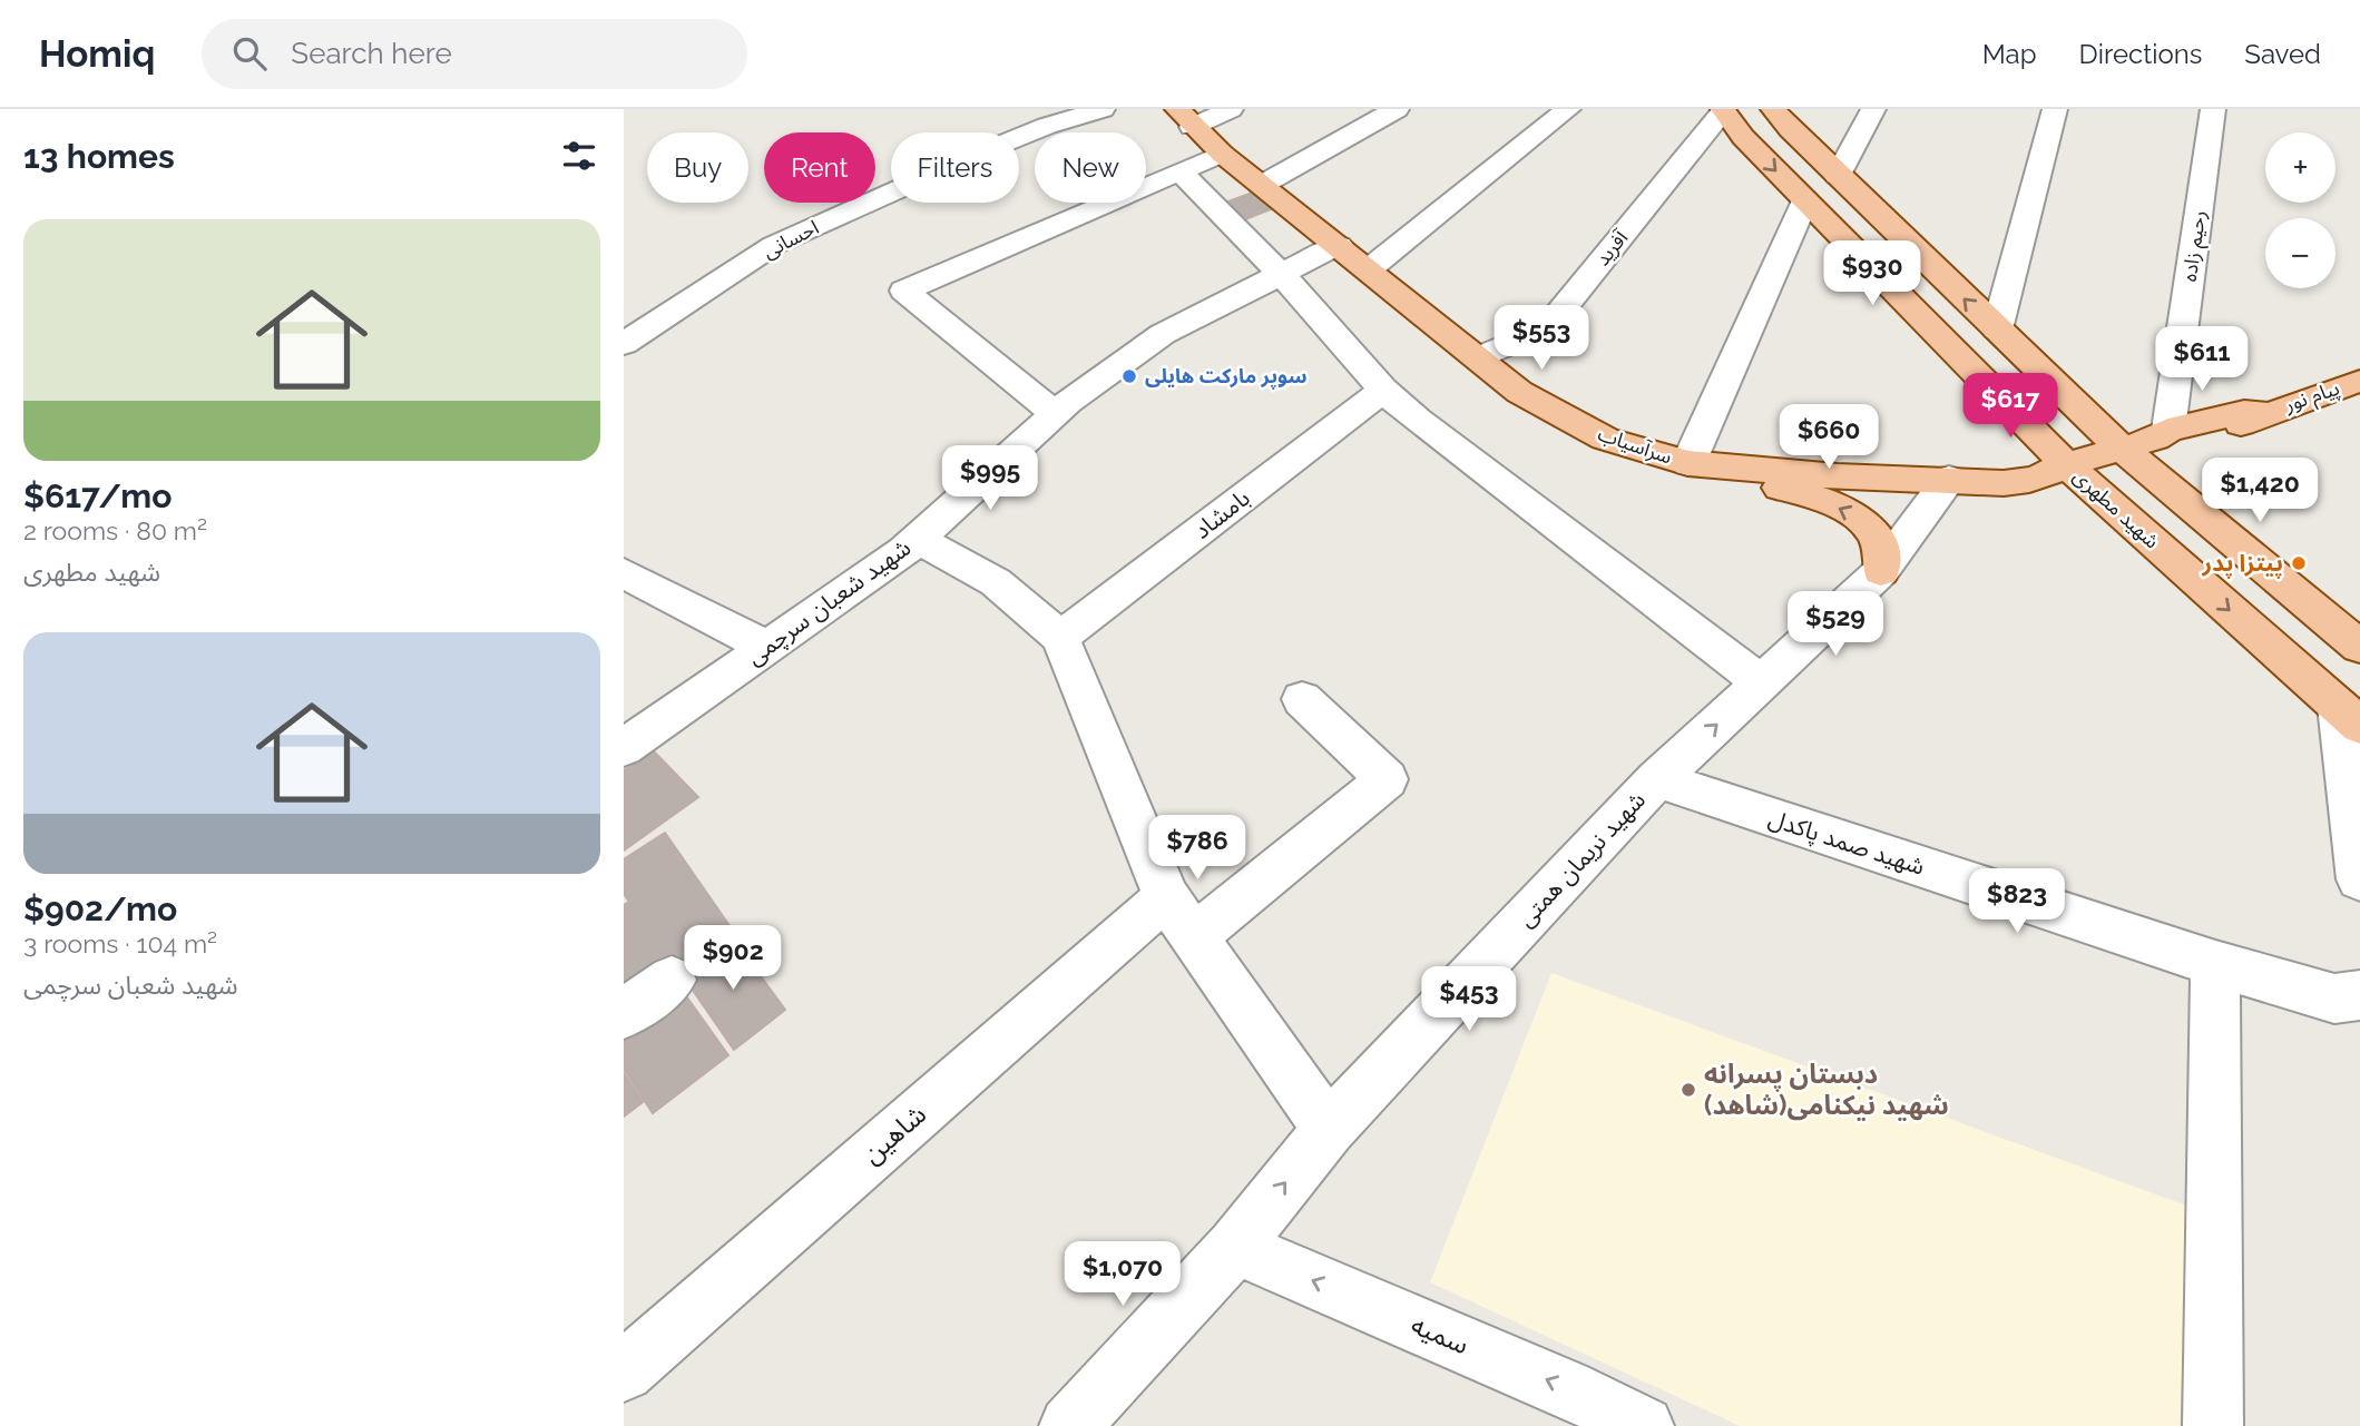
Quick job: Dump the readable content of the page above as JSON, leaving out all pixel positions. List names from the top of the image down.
{
  "streets": {
    "main road": ["پیام نور", "سرآسیاب", "شهید مطهری"],
    "street": [
      "احسانی",
      "رحیم زاده",
      "آفرید",
      "بامشاد",
      "شهید شعبان سرچمی",
      "شهید صمد پاکدل",
      "شهید نریمان همتی",
      "شاهین",
      "سمیه"
    ]
  },
  "crossings": [
    ["رحیم زاده", "پیام نور"],
    ["آفرید", "سرآسیاب"],
    ["آفرید", "شهید مطهری"],
    ["پیام نور", "سرآسیاب"],
    ["پیام نور", "شهید مطهری"],
    ["سرآسیاب", "شهید مطهری"],
    ["سرآسیاب", "شهید شعبان سرچمی"],
    ["سرآسیاب", "شهید نریمان همتی"],
    ["شهید صمد پاکدل", "شهید نریمان همتی"],
    ["شهید نریمان همتی", "سمیه"]
  ],
  "one_way": ["سمیه"],
  "places": ["سوپر مارکت هایلی", "پیتزا پدر", "دبستان پسرانه شهید نیکنامی(شاهد)"],
  "page": {
    "header": "Homiq",
    "search": "Search here",
    "nav": ["Map", "Directions", "Saved"],
    "heading": "13 homes",
    "map_buttons": ["+", "−"],
    "chip": [
      "Buy",
      "Rent",
      "Filters",
      "New"
    ],
    "list": [
      {
        "name": "$617/mo",
        "note": "2 rooms · 80 m² · شهید مطهری"
      },
      {
        "name": "$902/mo",
        "note": "3 rooms · 104 m² · شهید شعبان سرچمی"
      }
    ],
    "price": [
      "$930",
      "$553",
      "$611",
      "$617",
      "$660",
      "$995",
      "$1,420",
      "$529",
      "$786",
      "$823",
      "$902",
      "$453",
      "$1,070"
    ]
  }
}
